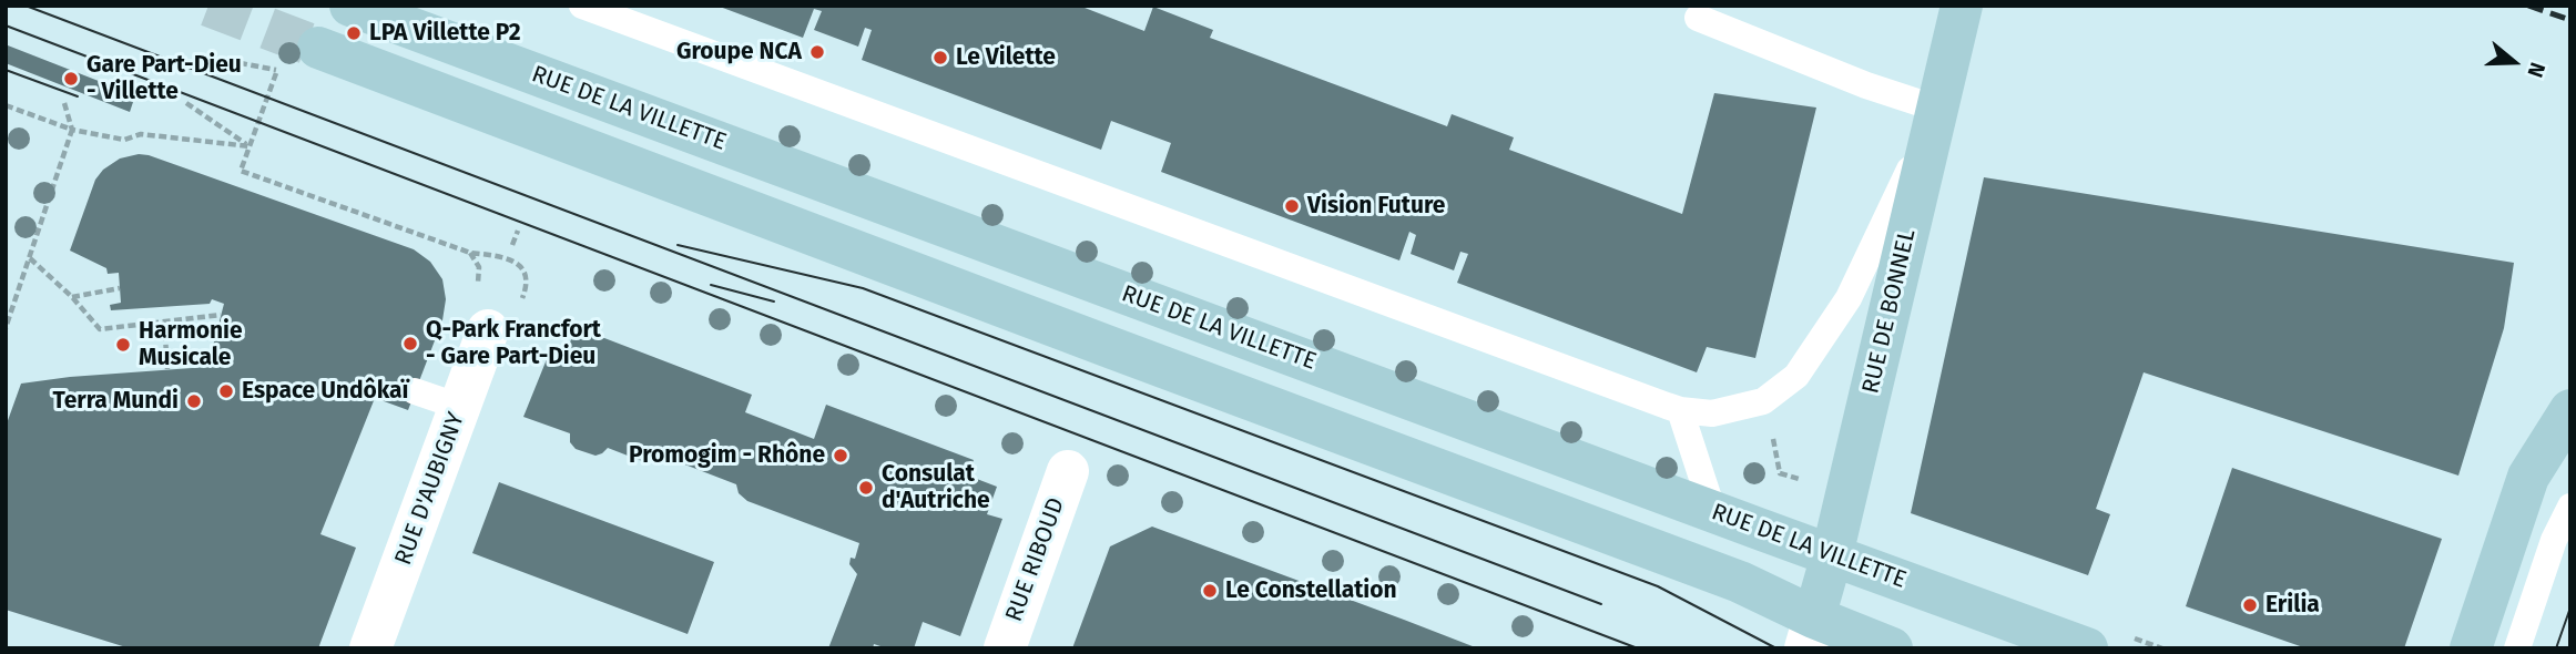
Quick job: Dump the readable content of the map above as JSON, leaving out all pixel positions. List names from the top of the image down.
{
  "streets": {
    "main road": ["RUE DE LA VILLETTE", "RUE DE BONNEL"],
    "street": ["RUE D'AUBIGNY", "RUE RIBOUD"]
  },
  "crossings": [
    ["RUE DE LA VILLETTE", "RUE DE BONNEL"]
  ],
  "places": [
    "LPA Villette P2",
    "Groupe NCA",
    "Le Vilette",
    "Gare Part-Dieu - Villette",
    "Vision Future",
    "Q-Park Francfort - Gare Part-Dieu",
    "Harmonie Musicale",
    "Espace Undôkaï",
    "Terra Mundi",
    "Promogim - Rhône",
    "Consulat d'Autriche",
    "Le Constellation",
    "Erilia"
  ],
  "north": "right"
}
